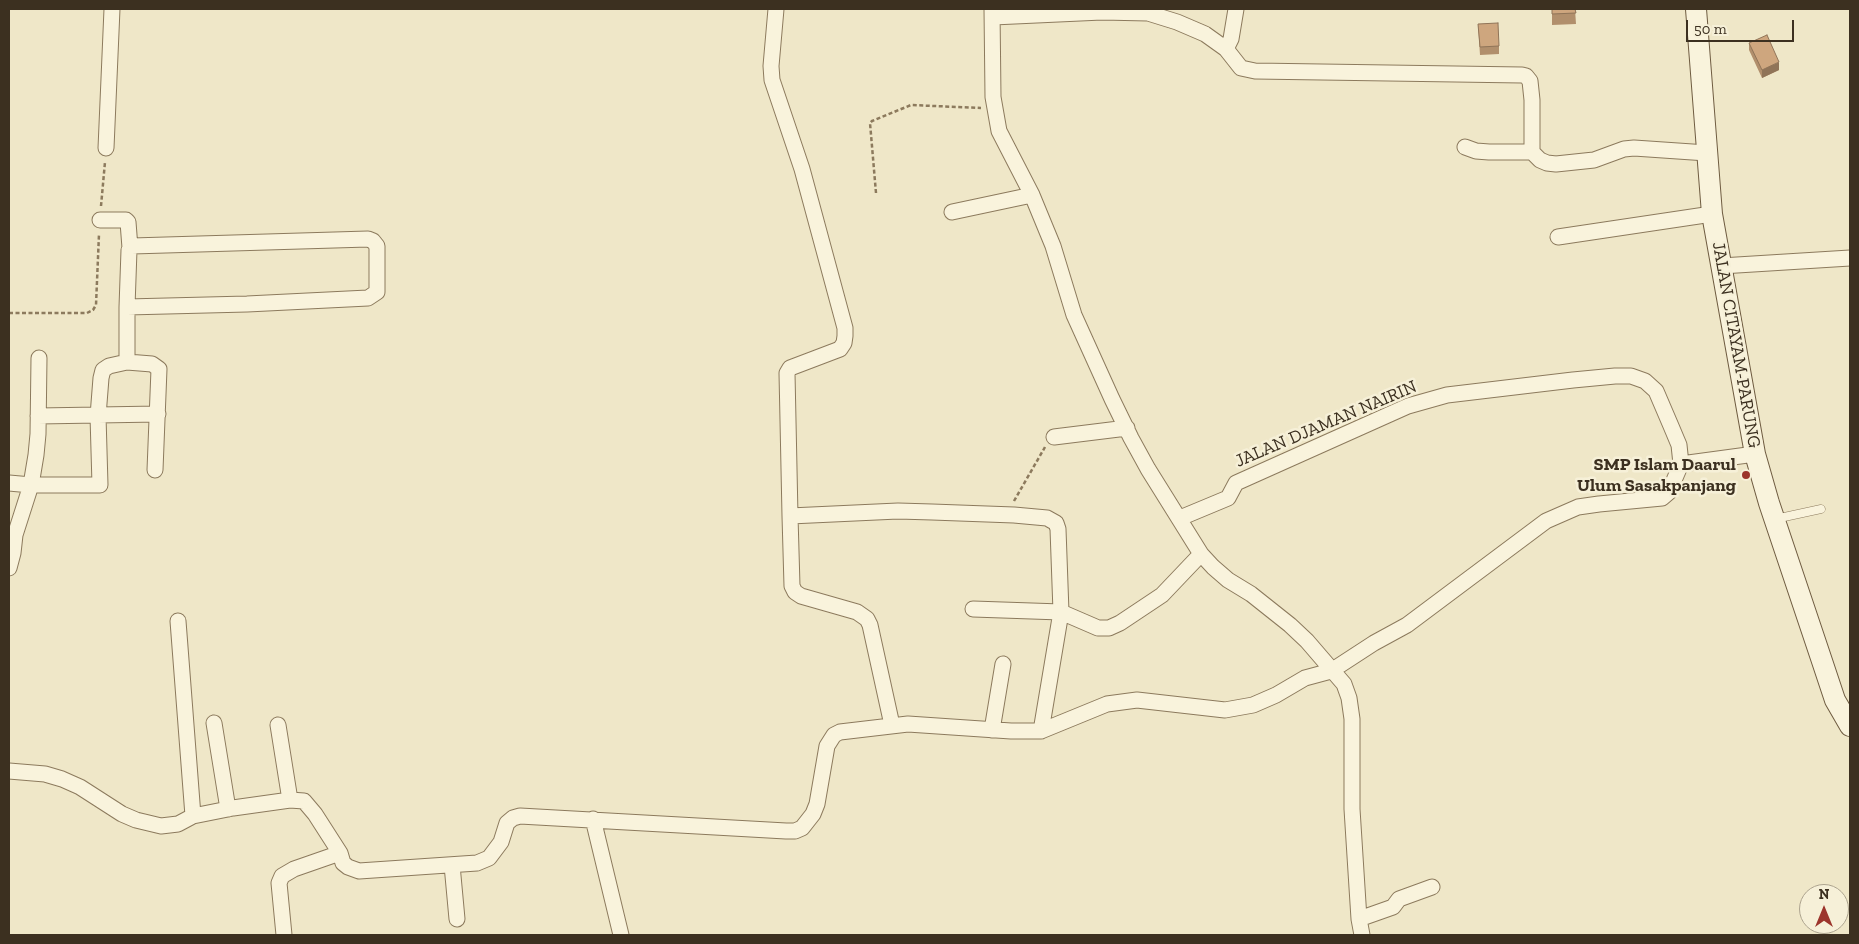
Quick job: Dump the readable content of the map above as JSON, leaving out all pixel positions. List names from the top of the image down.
{
  "streets": {
    "main road": ["JALAN CITAYAM-PARUNG"],
    "street": ["JALAN DJAMAN NAIRIN"]
  },
  "places": ["SMP Islam Daarul Ulum Sasakpanjang"],
  "scale_bar": "50 m",
  "north": "top"
}
